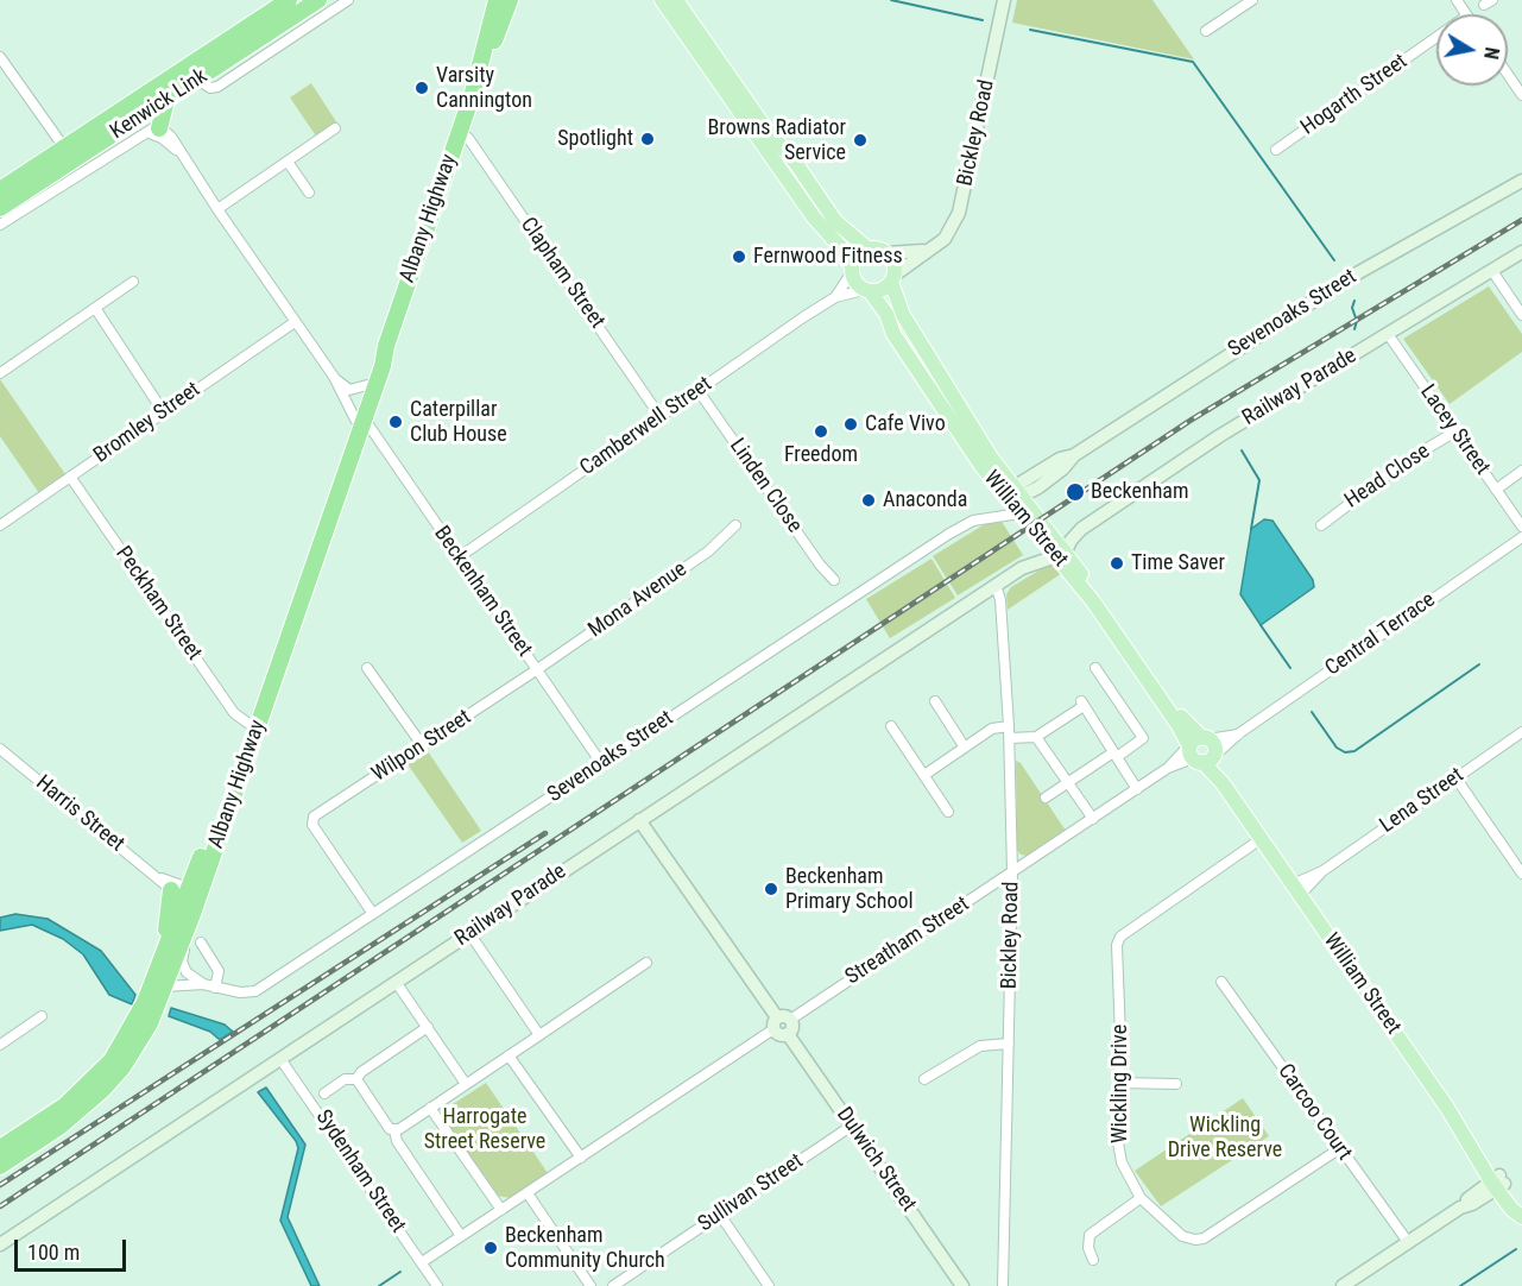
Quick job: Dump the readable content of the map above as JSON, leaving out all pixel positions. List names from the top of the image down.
{
  "streets": {
    "highway": ["Kenwick Link", "Albany Highway"],
    "main road": ["William Street"],
    "street": [
      "Hogarth Street",
      "Bickley Road",
      "Clapham Street",
      "Sevenoaks Street",
      "Railway Parade",
      "Bromley Street",
      "Camberwell Street",
      "Lacey Street",
      "Head Close",
      "Linden Close",
      "Beckenham Street",
      "Mona Avenue",
      "Peckham Street",
      "Central Terrace",
      "Wilpon Street",
      "Lena Street",
      "Harris Street",
      "Streatham Street",
      "Wickling Drive",
      "Carcoo Court",
      "Dulwich Street",
      "Sydenham Street",
      "Sullivan Street"
    ]
  },
  "crossings": [
    ["Bickley Road", "Railway Parade"],
    ["Bickley Road", "Camberwell Street"],
    ["Bickley Road", "William Street"],
    ["Bickley Road", "Streatham Street"],
    ["Albany Highway", "Clapham Street"],
    ["Albany Highway", "Sevenoaks Street"],
    ["Albany Highway", "Beckenham Street"],
    ["Albany Highway", "Peckham Street"],
    ["Albany Highway", "Harris Street"],
    ["Clapham Street", "Camberwell Street"],
    ["Sevenoaks Street", "William Street"],
    ["Sevenoaks Street", "Beckenham Street"],
    ["Sevenoaks Street", "Wilpon Street"],
    ["Railway Parade", "Lacey Street"],
    ["Railway Parade", "William Street"],
    ["Railway Parade", "Dulwich Street"],
    ["Railway Parade", "Sydenham Street"],
    ["Bromley Street", "Beckenham Street"],
    ["Bromley Street", "Peckham Street"],
    ["Camberwell Street", "Linden Close"],
    ["Camberwell Street", "William Street"],
    ["Camberwell Street", "Beckenham Street"],
    ["Lacey Street", "Head Close"],
    ["William Street", "Central Terrace"],
    ["William Street", "Lena Street"],
    ["William Street", "Streatham Street"],
    ["William Street", "Wickling Drive"],
    ["Beckenham Street", "Mona Avenue"],
    ["Beckenham Street", "Wilpon Street"],
    ["Mona Avenue", "Wilpon Street"],
    ["Central Terrace", "Streatham Street"],
    ["Streatham Street", "Dulwich Street"],
    ["Streatham Street", "Sydenham Street"],
    ["Wickling Drive", "Carcoo Court"],
    ["Dulwich Street", "Sullivan Street"]
  ],
  "parks": ["Harrogate Street Reserve", "Wickling Drive Reserve"],
  "places": [
    "Varsity Cannington",
    "Spotlight",
    "Browns Radiator Service",
    "Fernwood Fitness",
    "Caterpillar Club House",
    "Cafe Vivo",
    "Freedom",
    "Beckenham",
    "Anaconda",
    "Time Saver",
    "Beckenham Primary School",
    "Beckenham Community Church"
  ],
  "scale_bar": "100 m",
  "north": "right"
}
